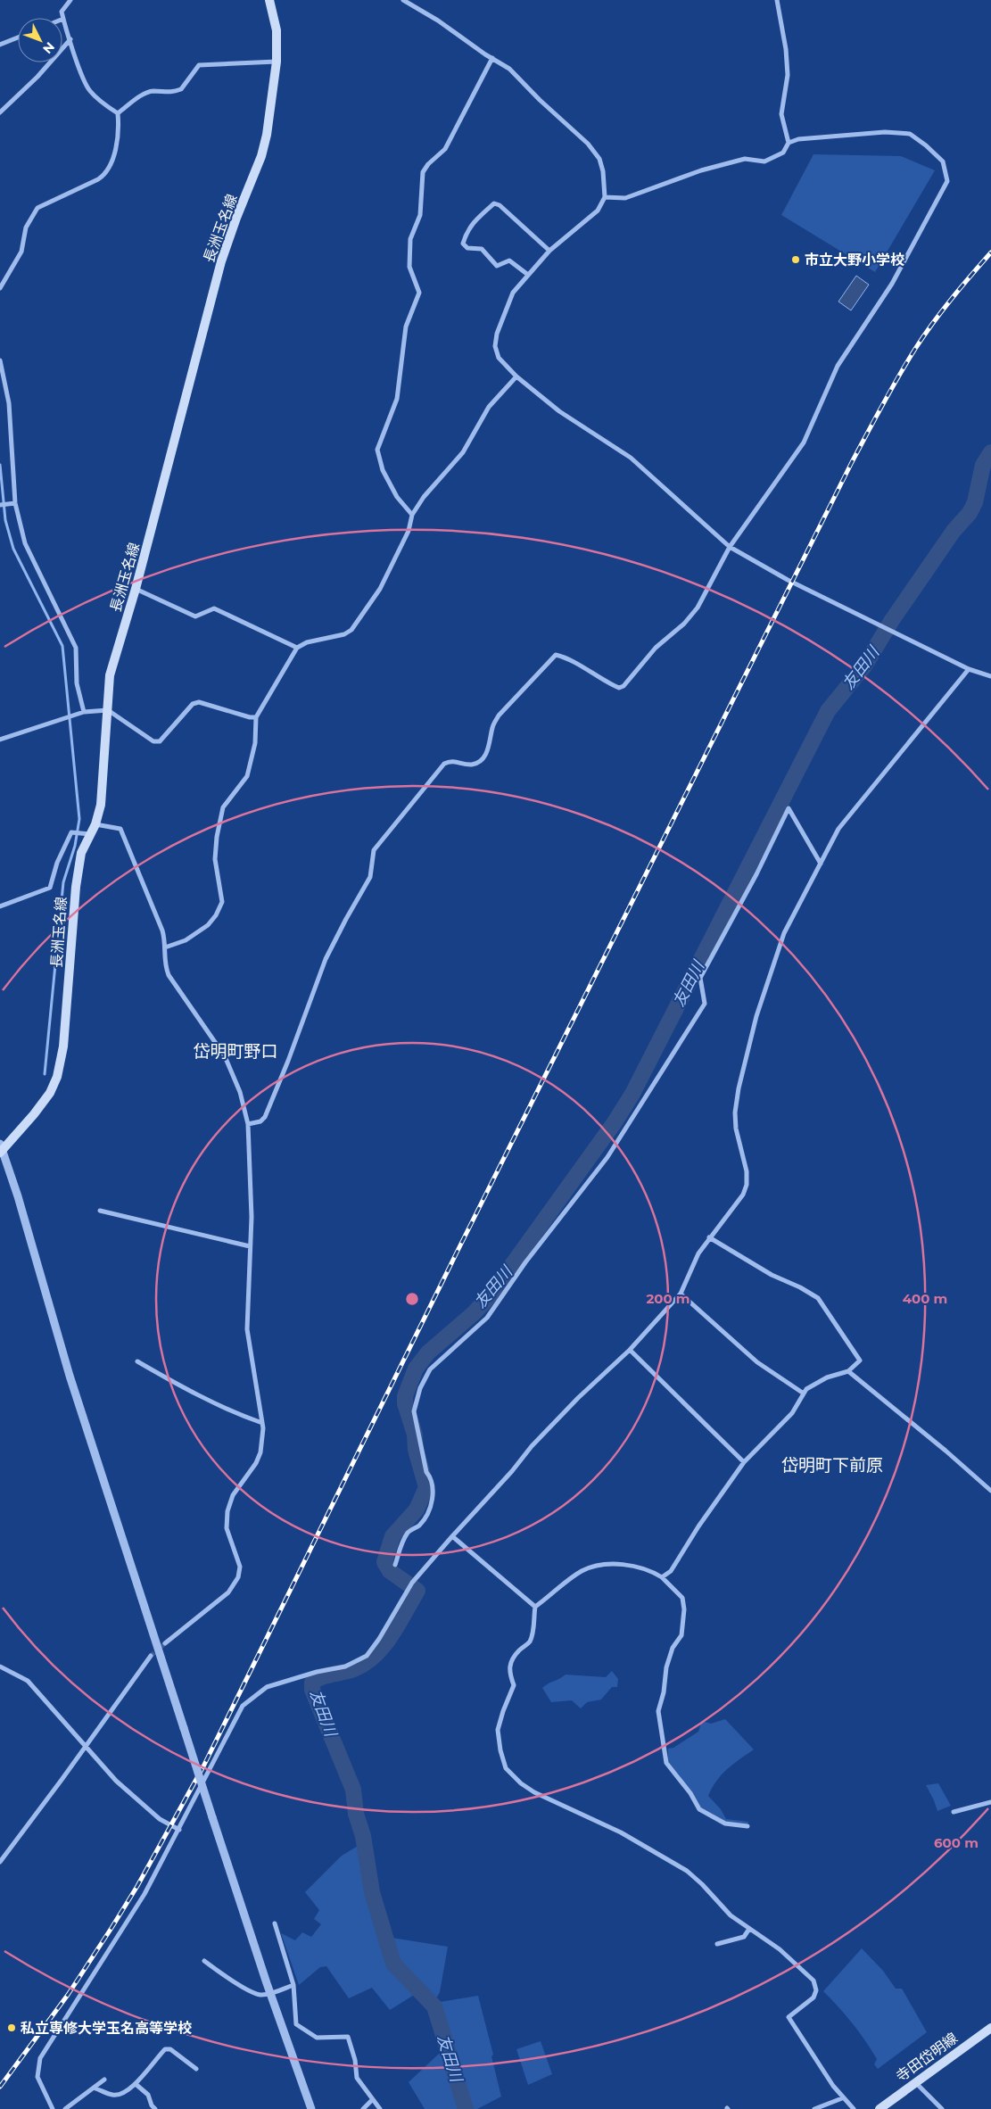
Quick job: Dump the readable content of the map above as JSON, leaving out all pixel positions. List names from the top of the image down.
{
  "streets": {
    "main road": ["長洲玉名線", "寺田岱明線"]
  },
  "districts": ["岱明町野口", "岱明町下前原"],
  "water": ["友田川"],
  "places": ["市立大野小学校", "私立専修大学玉名高等学校"],
  "north": "bottom right",
  "rings": ["200 m", "400 m", "600 m"]
}
